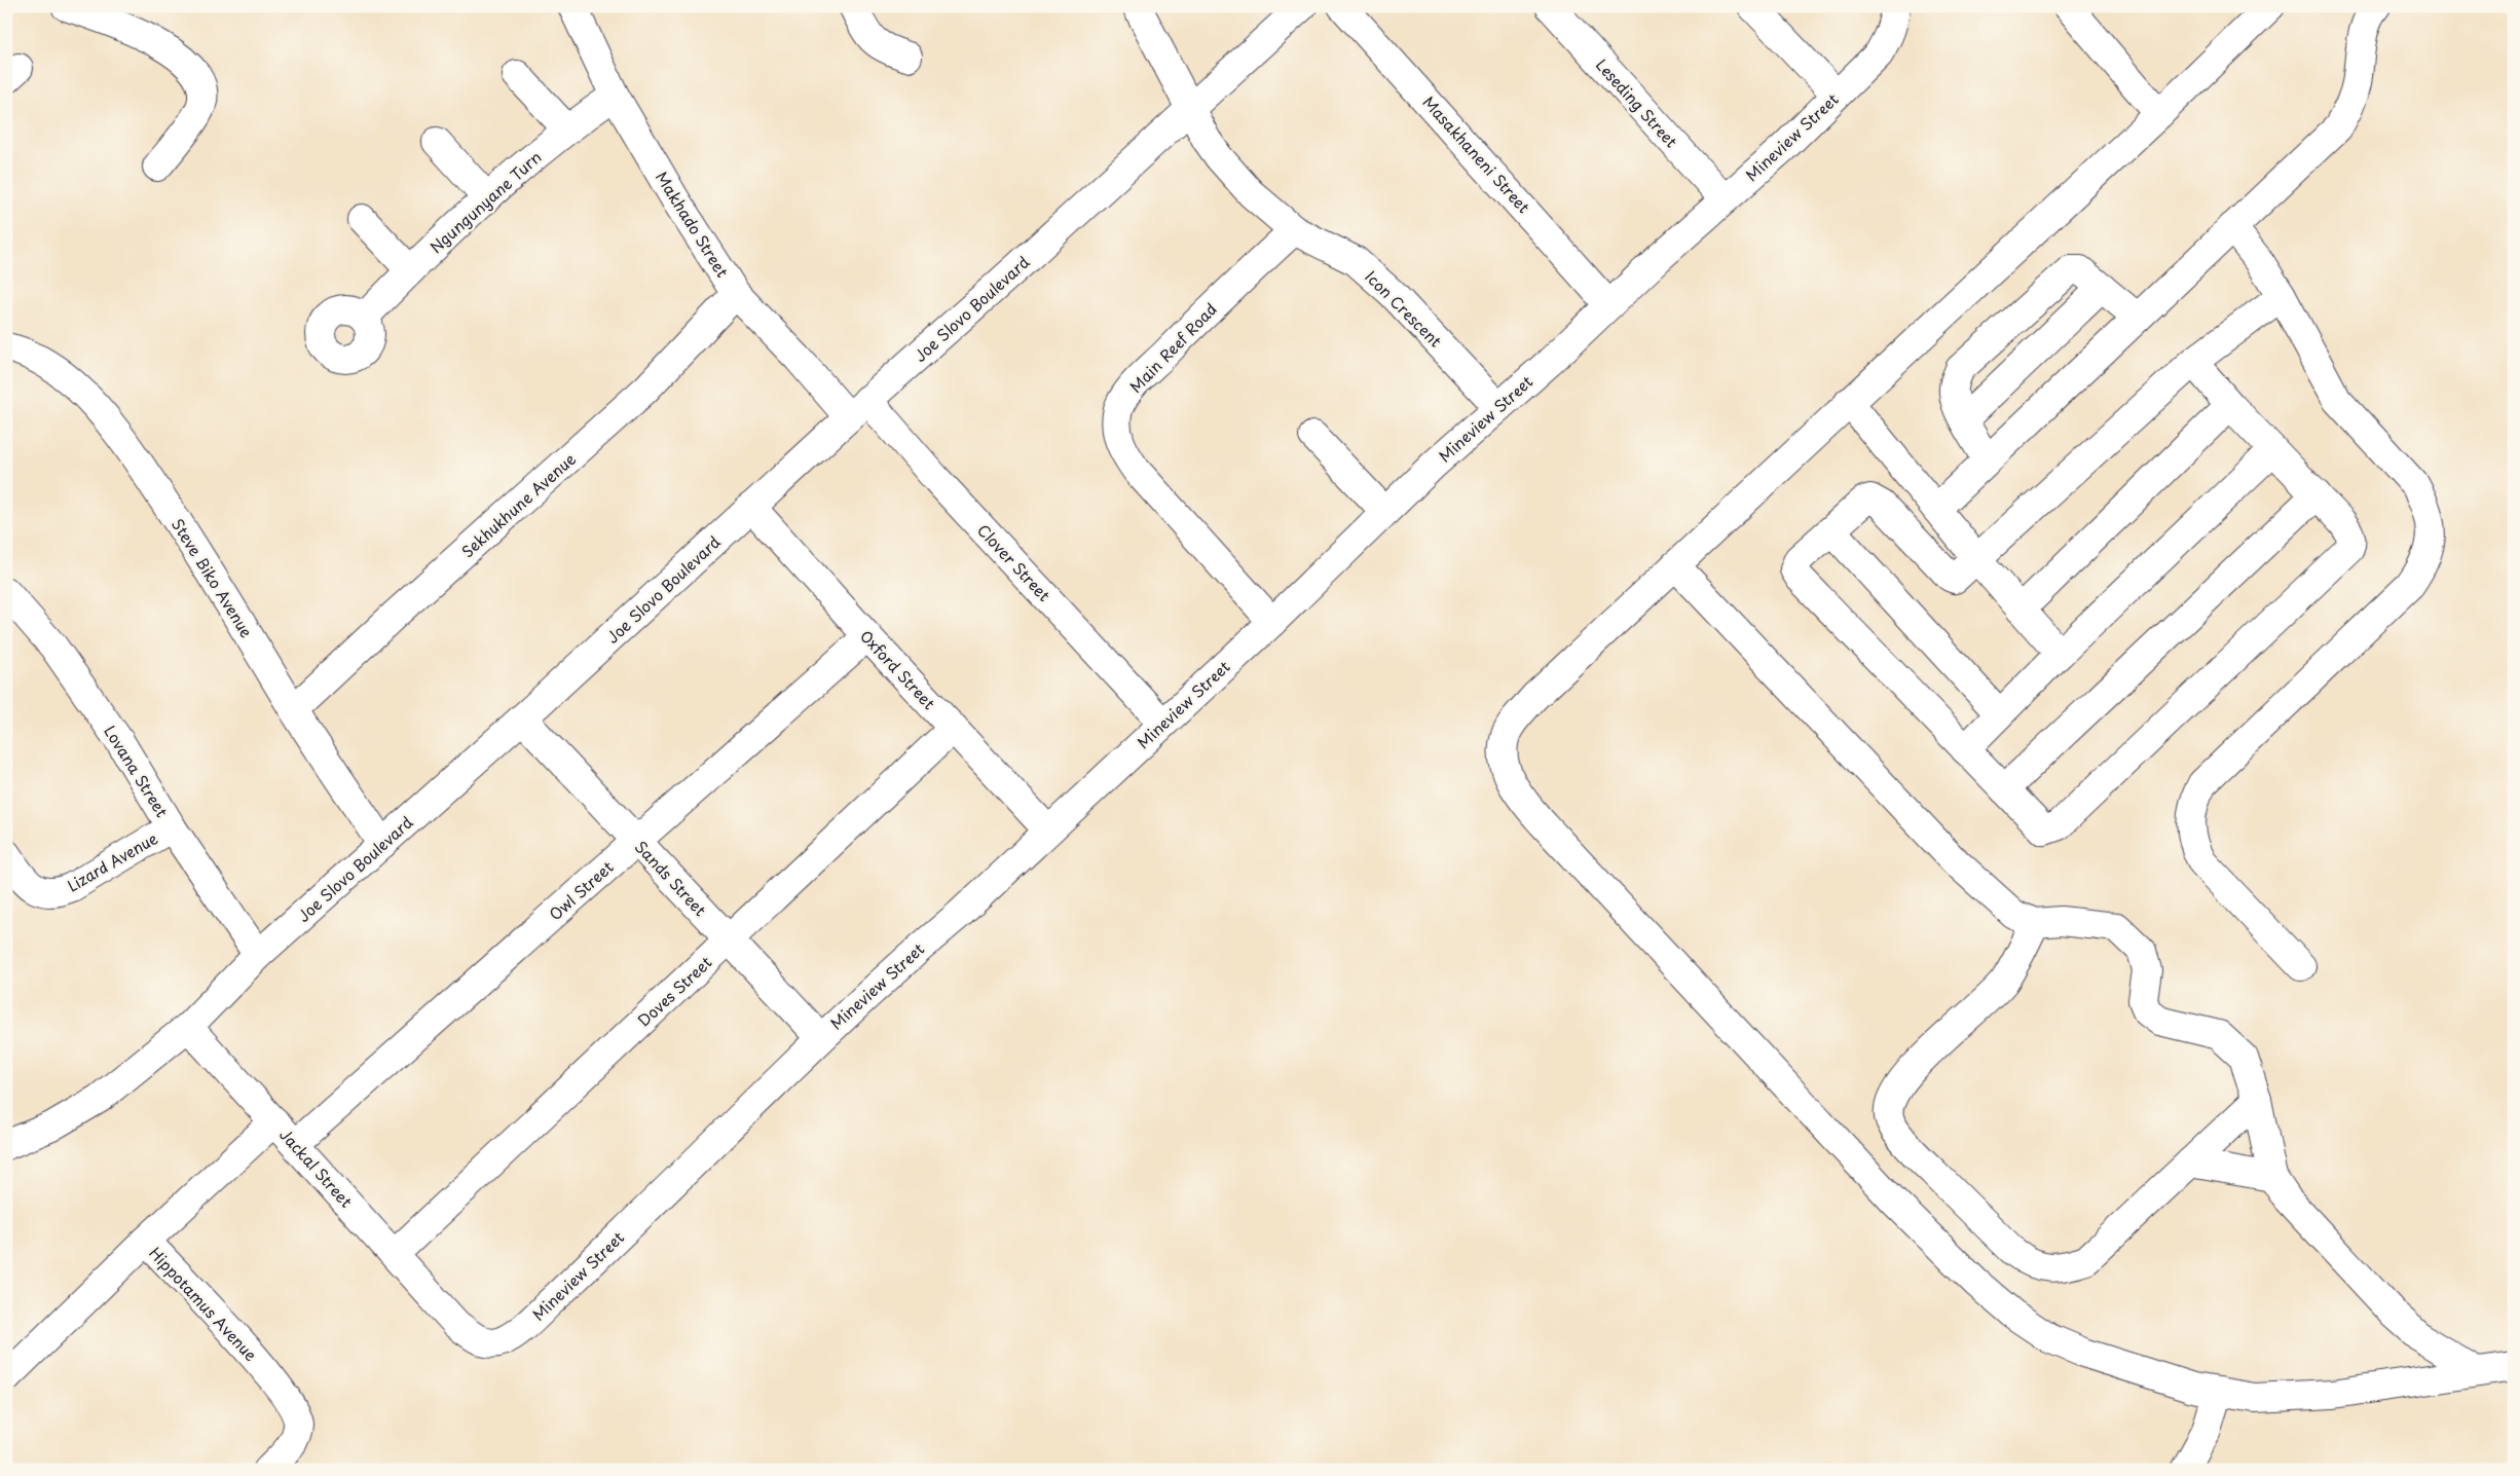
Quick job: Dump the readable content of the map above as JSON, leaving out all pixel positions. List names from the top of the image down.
{
  "streets": {
    "street": [
      "Leseding Street",
      "Mineview Street",
      "Masakhaneni Street",
      "Ngungunyane Turn",
      "Makhado Street",
      "Joe Slovo Boulevard",
      "Icon Crescent",
      "Main Reef Road",
      "Sekhukhune Avenue",
      "Clover Street",
      "Steve Biko Avenue",
      "Oxford Street",
      "Lovana Street",
      "Lizard Avenue",
      "Sands Street",
      "Owl Street",
      "Doves Street",
      "Jackal Street",
      "Hippotamus Avenue"
    ]
  },
  "crossings": [
    ["Leseding Street", "Mineview Street"],
    ["Mineview Street", "Masakhaneni Street"],
    ["Mineview Street", "Icon Crescent"],
    ["Mineview Street", "Main Reef Road"],
    ["Mineview Street", "Clover Street"],
    ["Mineview Street", "Oxford Street"],
    ["Mineview Street", "Sands Street"],
    ["Mineview Street", "Jackal Street"],
    ["Ngungunyane Turn", "Makhado Street"],
    ["Makhado Street", "Joe Slovo Boulevard"],
    ["Makhado Street", "Sekhukhune Avenue"],
    ["Makhado Street", "Clover Street"],
    ["Joe Slovo Boulevard", "Icon Crescent"],
    ["Joe Slovo Boulevard", "Clover Street"],
    ["Joe Slovo Boulevard", "Steve Biko Avenue"],
    ["Joe Slovo Boulevard", "Oxford Street"],
    ["Joe Slovo Boulevard", "Lovana Street"],
    ["Joe Slovo Boulevard", "Sands Street"],
    ["Joe Slovo Boulevard", "Jackal Street"],
    ["Icon Crescent", "Main Reef Road"],
    ["Sekhukhune Avenue", "Steve Biko Avenue"],
    ["Oxford Street", "Owl Street"],
    ["Oxford Street", "Doves Street"],
    ["Lovana Street", "Lizard Avenue"],
    ["Sands Street", "Owl Street"],
    ["Sands Street", "Doves Street"],
    ["Owl Street", "Jackal Street"],
    ["Doves Street", "Jackal Street"]
  ]
}
